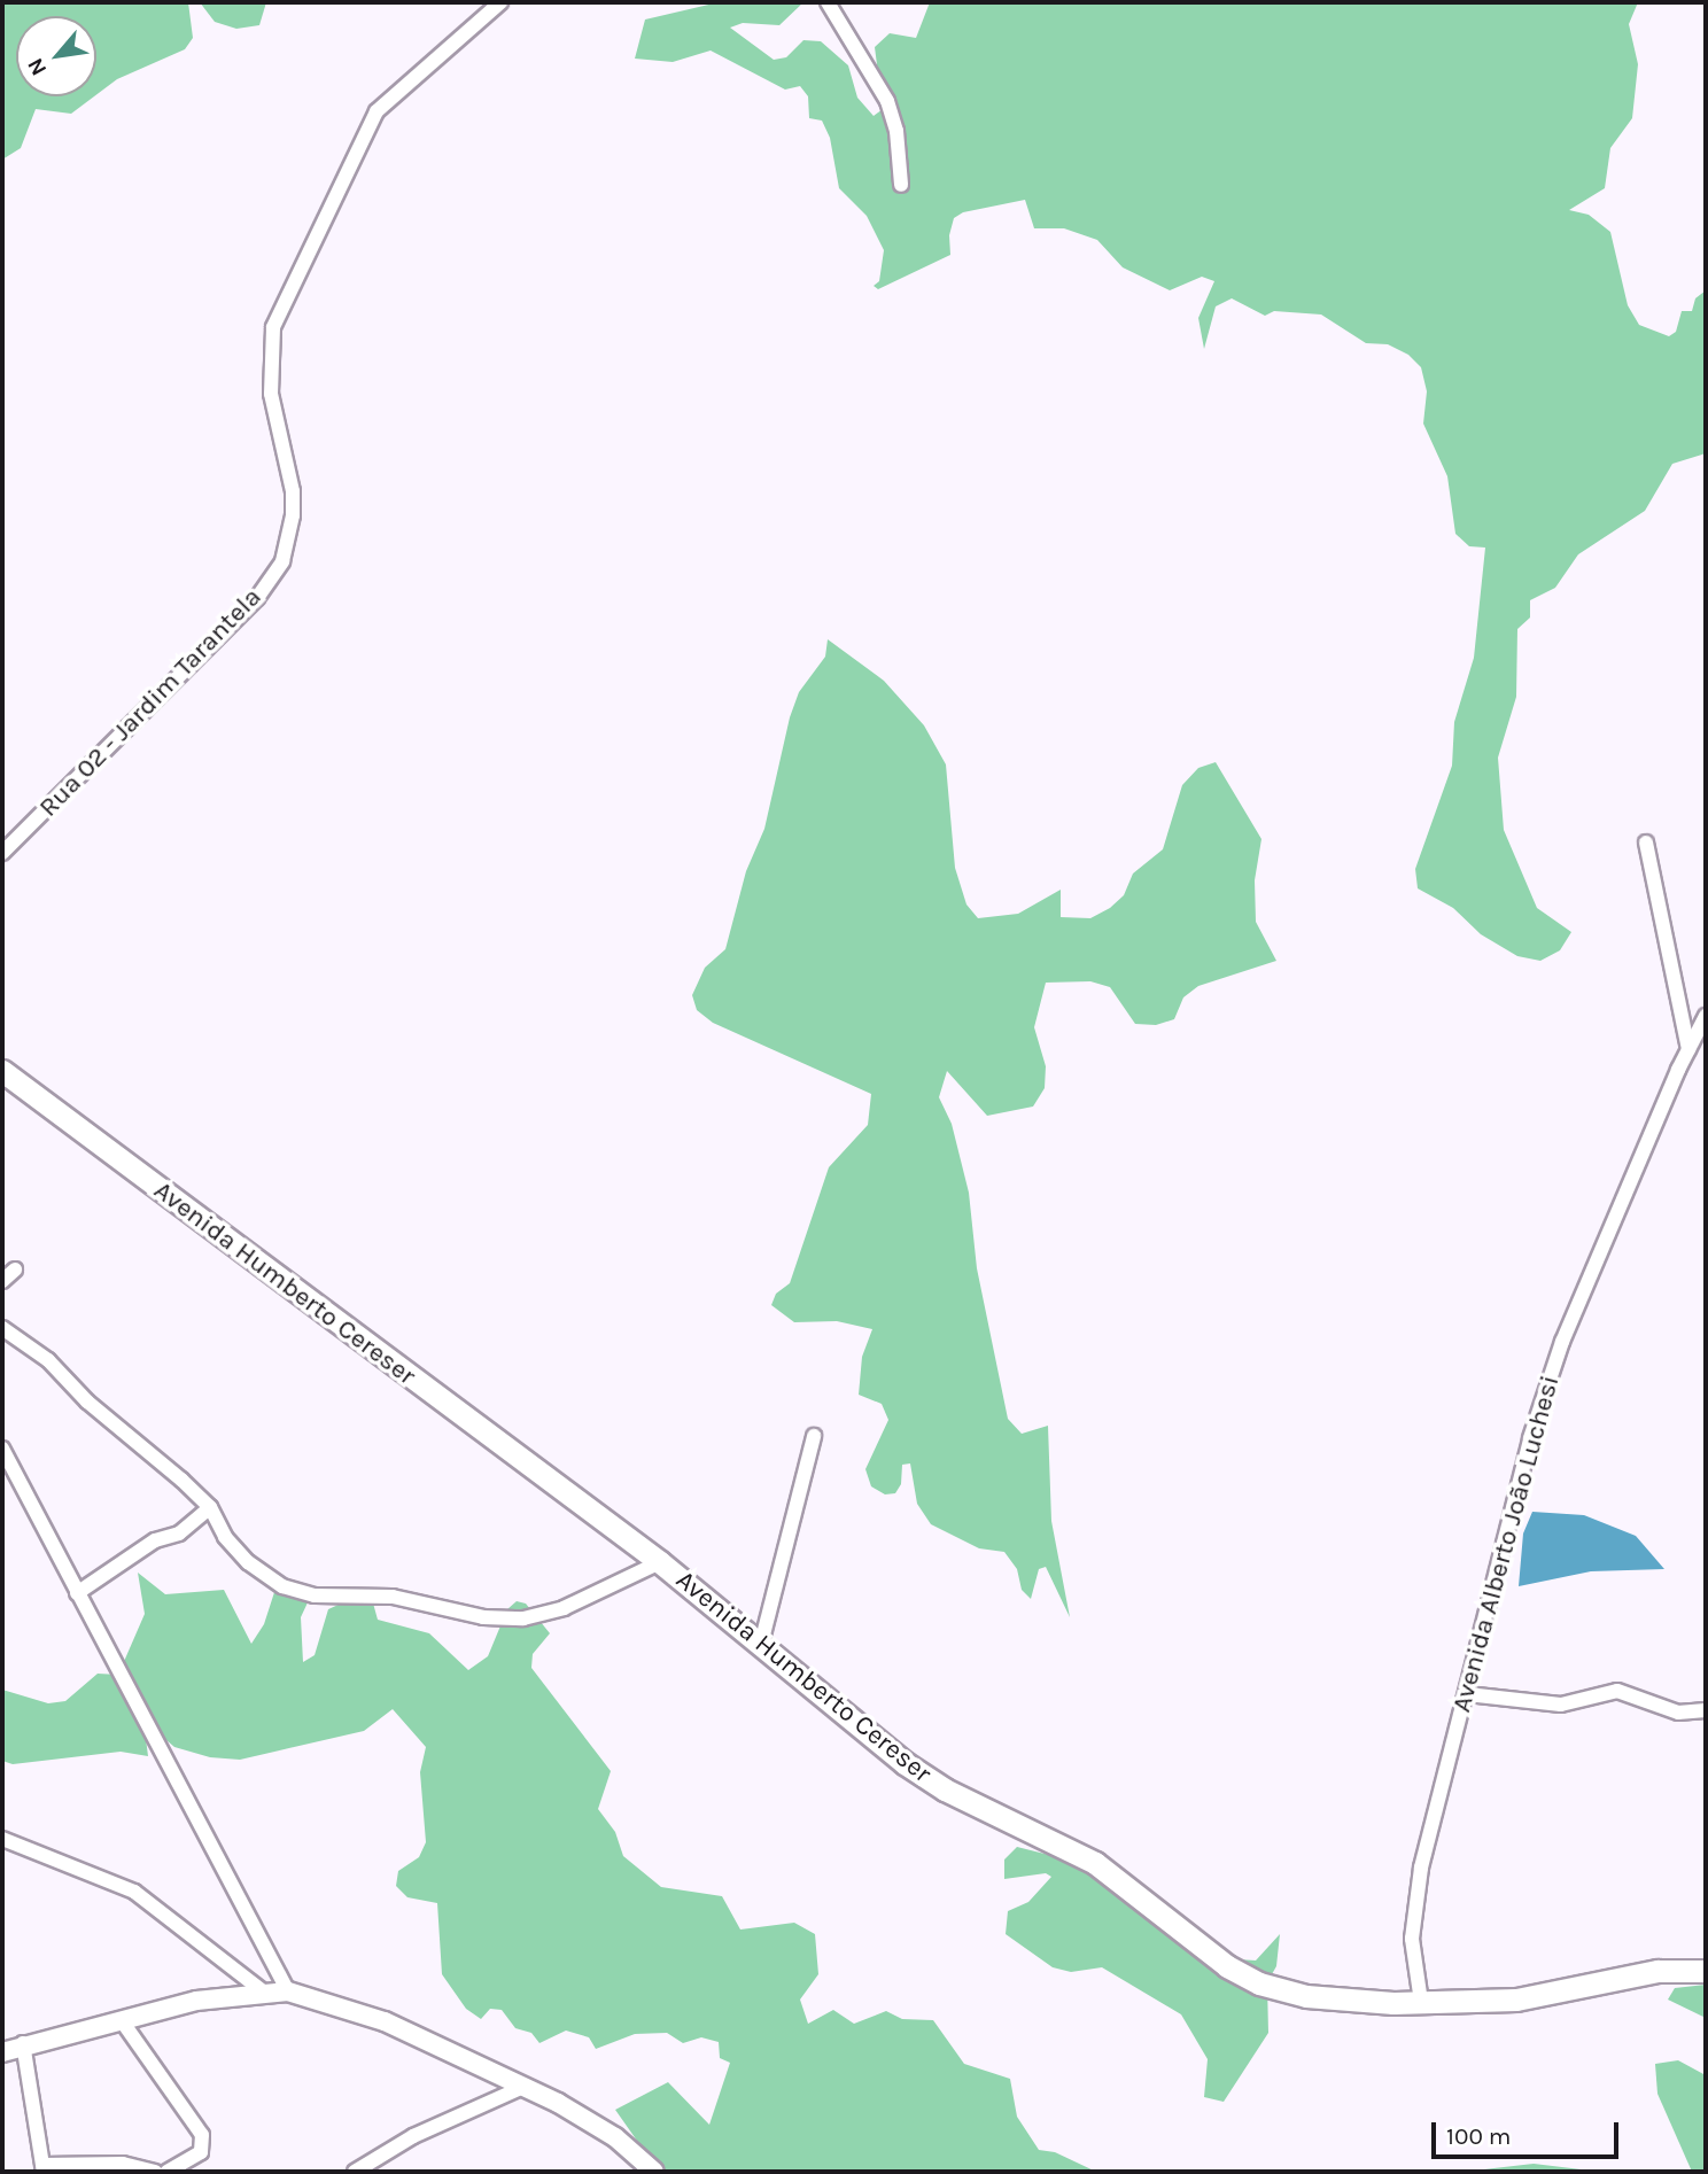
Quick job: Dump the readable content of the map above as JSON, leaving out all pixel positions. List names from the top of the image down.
{
  "streets": {
    "main road": ["Avenida Humberto Cereser"],
    "street": ["Rua 02 - Jardim Tarantela", "Avenida Alberto João Luchesi"]
  },
  "crossings": [
    ["Avenida Humberto Cereser", "Avenida Alberto João Luchesi"]
  ],
  "scale_bar": "100 m",
  "north": "bottom left"
}
